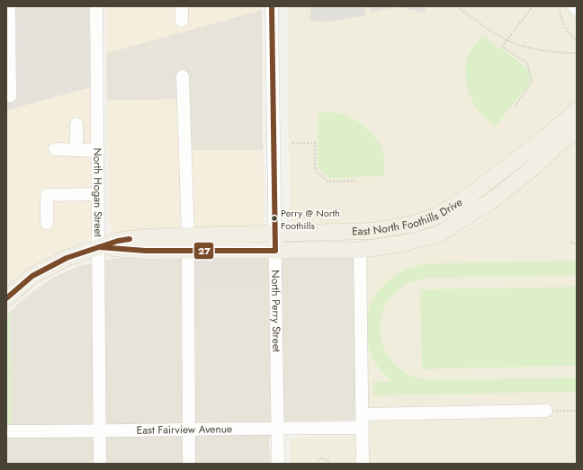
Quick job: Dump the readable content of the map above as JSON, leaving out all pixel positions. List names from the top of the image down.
{
  "streets": {
    "main road": ["East North Foothills Drive"],
    "street": ["North Hogan Street", "North Perry Street", "East Fairview Avenue"]
  },
  "crossings": [
    ["North Hogan Street", "East North Foothills Drive"],
    ["North Hogan Street", "East Fairview Avenue"],
    ["East North Foothills Drive", "North Perry Street"],
    ["North Perry Street", "East Fairview Avenue"]
  ],
  "places": ["Perry @ North Foothills"],
  "lines": ["transit line 27"]
}
